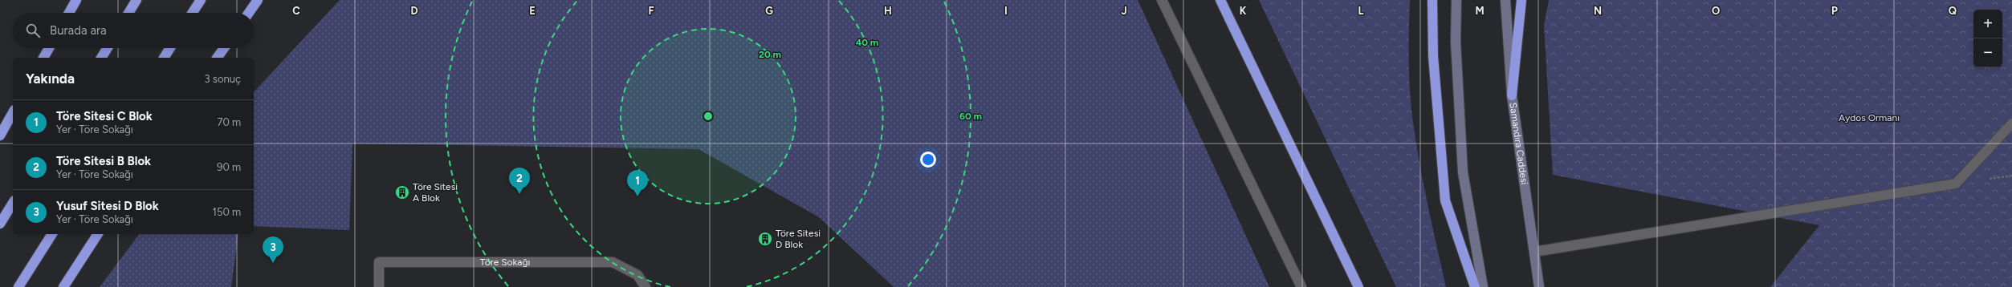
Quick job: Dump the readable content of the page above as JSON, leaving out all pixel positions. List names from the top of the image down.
{
  "streets": {
    "main road": ["Samandıra Caddesi"],
    "street": ["Töre Sokağı"]
  },
  "parks": ["Aydos Ormanı"],
  "places": {
    "building": ["Töre Sitesi A Blok", "Töre Sitesi D Blok"]
  },
  "page": {
    "map_buttons": ["+", "−"],
    "search": "Burada ara",
    "heading": ["Yakında", "3 sonuç"],
    "list": [
      {
        "mark": "1",
        "name": "Töre Sitesi C Blok",
        "note": "Yer · Töre Sokağı",
        "value": "70 m"
      },
      {
        "mark": "2",
        "name": "Töre Sitesi B Blok",
        "note": "Yer · Töre Sokağı",
        "value": "90 m"
      },
      {
        "mark": "3",
        "name": "Yusuf Sitesi D Blok",
        "note": "Yer · Töre Sokağı",
        "value": "150 m"
      }
    ],
    "pins": ["2", "1", "3"]
  },
  "grid": {
    "columns": [
      "C",
      "D",
      "E",
      "F",
      "G",
      "H",
      "I",
      "J",
      "K",
      "L",
      "M",
      "N",
      "O",
      "P",
      "Q"
    ]
  },
  "rings": ["40 m", "20 m", "60 m"]
}
